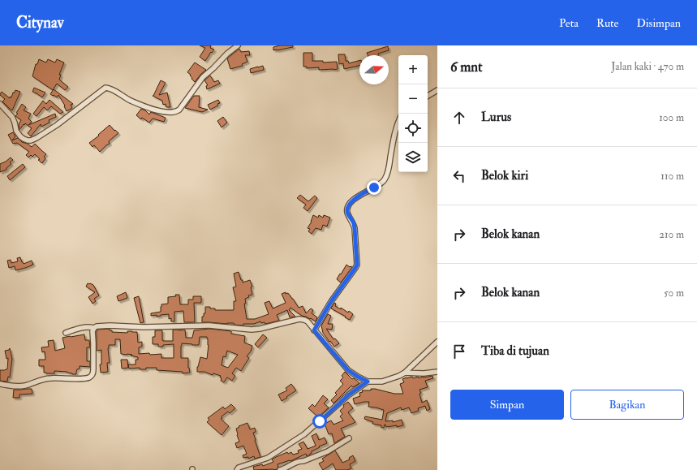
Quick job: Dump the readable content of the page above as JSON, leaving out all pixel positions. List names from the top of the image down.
{
  "north": "right",
  "page": {
    "header": "Citynav",
    "nav": ["Peta", "Rute", "Disimpan"],
    "heading": ["6 mnt", "Jalan kaki · 470 m"],
    "map_buttons": ["+", "−"],
    "list": [
      ["Lurus", "100 m"],
      ["Belok kiri", "110 m"],
      ["Belok kanan", "210 m"],
      ["Belok kanan", "50 m"],
      "Tiba di tujuan"
    ],
    "buttons": ["Simpan", "Bagikan"]
  }
}
